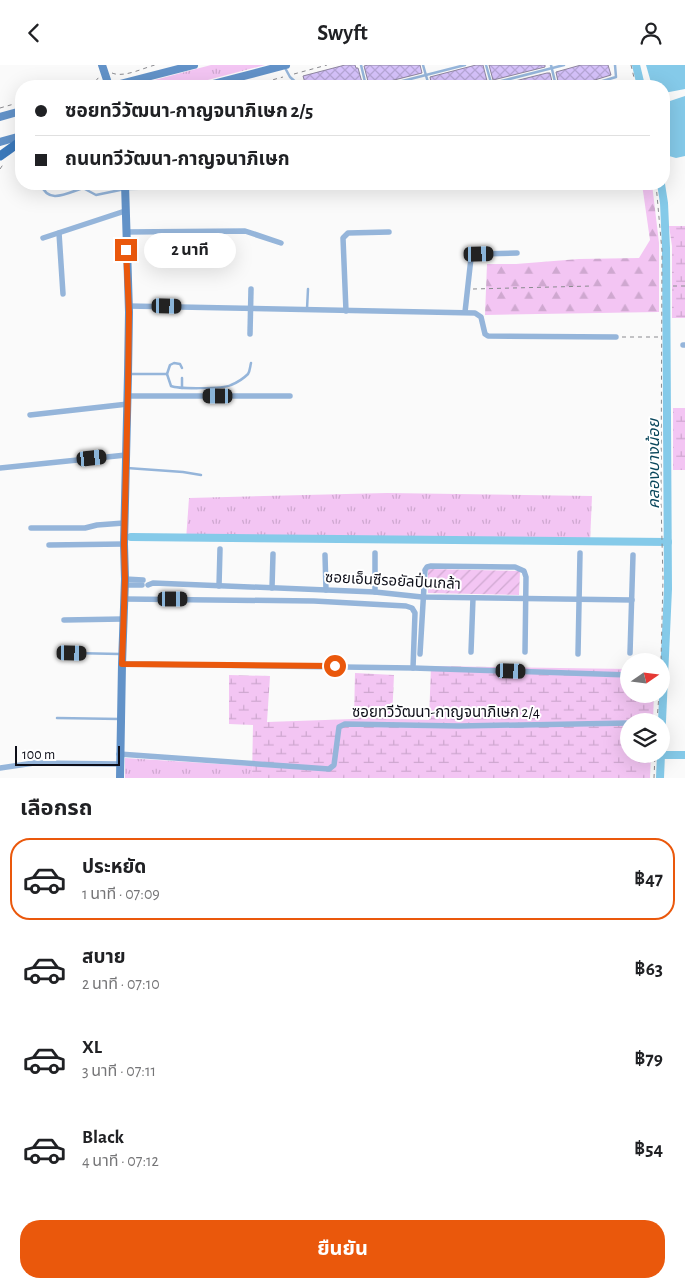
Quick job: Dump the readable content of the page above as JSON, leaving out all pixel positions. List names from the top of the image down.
{
  "streets": {
    "street": ["ซอยเอ็นซีรอยัลปิ่นเกล้า", "ซอยทวีวัฒนา-กาญจนาภิเษก 2/4"]
  },
  "water": ["คลองบางน้อย"],
  "scale_bar": "100 m",
  "north": "right",
  "page": {
    "header": "Swyft",
    "banner": ["ซอยทวีวัฒนา-กาญจนาภิเษก 2/5", "ถนนทวีวัฒนา-กาญจนาภิเษก"],
    "bubble": "2 นาที",
    "scale": "100 m",
    "heading": "เลือกรถ",
    "list": [
      {
        "name": "ประหยัด",
        "note": "1 นาที · 07:09",
        "value": "฿47"
      },
      {
        "name": "สบาย",
        "note": "2 นาที · 07:10",
        "value": "฿63"
      },
      {
        "name": "XL",
        "note": "3 นาที · 07:11",
        "value": "฿79"
      },
      {
        "name": "Black",
        "note": "4 นาที · 07:12",
        "value": "฿54"
      }
    ],
    "buttons": "ยืนยัน"
  }
}
